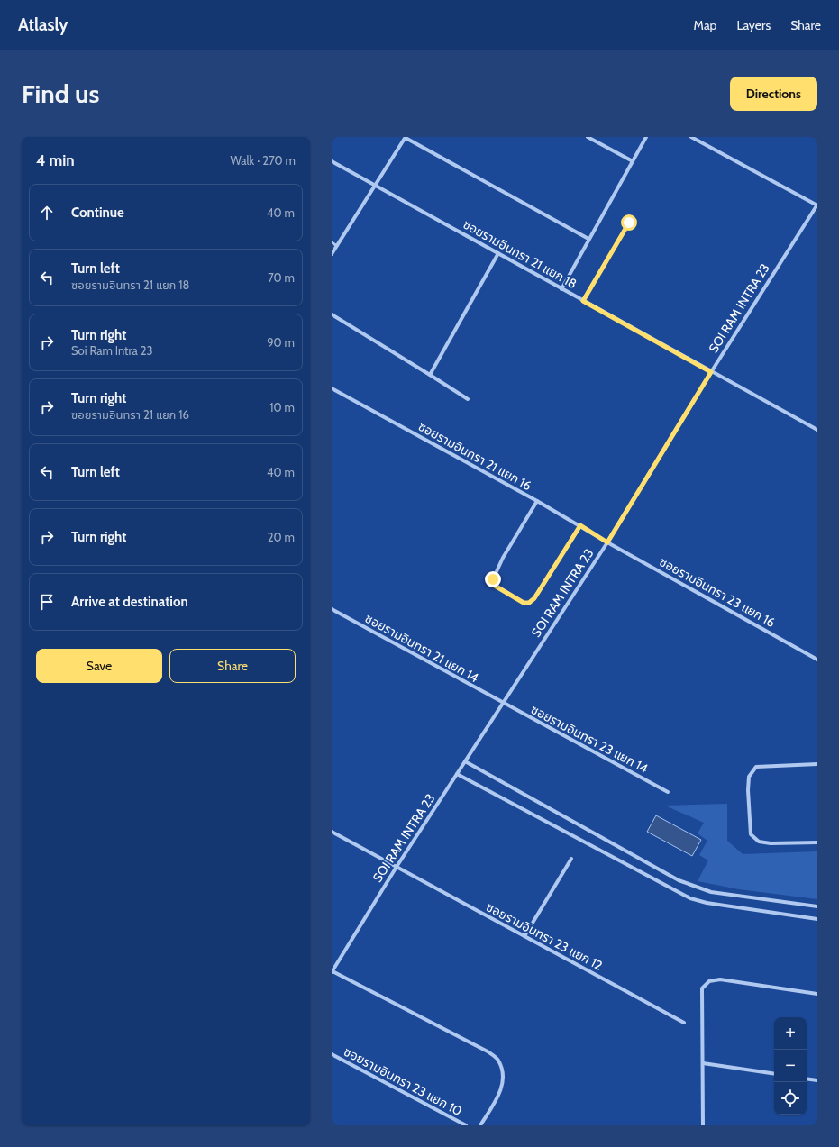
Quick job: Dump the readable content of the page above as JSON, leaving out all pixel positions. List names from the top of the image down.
{
  "streets": {
    "street": [
      "ซอยรามอินทรา 21 แยก 18",
      "SOI RAM INTRA 23",
      "ซอยรามอินทรา 21 แยก 16",
      "ซอยรามอินทรา 23 แยก 16",
      "ซอยรามอินทรา 21 แยก 14",
      "ซอยรามอินทรา 23 แยก 14",
      "ซอยรามอินทรา 23 แยก 12",
      "ซอยรามอินทรา 23 แยก 10"
    ]
  },
  "crossings": [
    ["ซอยรามอินทรา 21 แยก 18", "SOI RAM INTRA 23"],
    ["SOI RAM INTRA 23", "ซอยรามอินทรา 21 แยก 16"],
    ["SOI RAM INTRA 23", "ซอยรามอินทรา 23 แยก 16"],
    ["SOI RAM INTRA 23", "ซอยรามอินทรา 21 แยก 14"],
    ["SOI RAM INTRA 23", "ซอยรามอินทรา 23 แยก 14"],
    ["SOI RAM INTRA 23", "ซอยรามอินทรา 23 แยก 12"],
    ["ซอยรามอินทรา 21 แยก 16", "ซอยรามอินทรา 23 แยก 16"],
    ["ซอยรามอินทรา 21 แยก 14", "ซอยรามอินทรา 23 แยก 14"]
  ],
  "page": {
    "header": "Atlasly",
    "nav": ["Map", "Layers", "Share"],
    "buttons": [
      "Directions",
      ["Save", "Share"]
    ],
    "title": "Find us",
    "heading": ["4 min", "Walk · 270 m"],
    "list": [
      ["Continue", "40 m"],
      ["Turn left", "ซอยรามอินทรา 21 แยก 18", "70 m"],
      ["Turn right", "Soi Ram Intra 23", "90 m"],
      ["Turn right", "ซอยรามอินทรา 21 แยก 16", "10 m"],
      ["Turn left", "40 m"],
      ["Turn right", "20 m"],
      "Arrive at destination"
    ],
    "map_buttons": ["+", "−"]
  }
}
